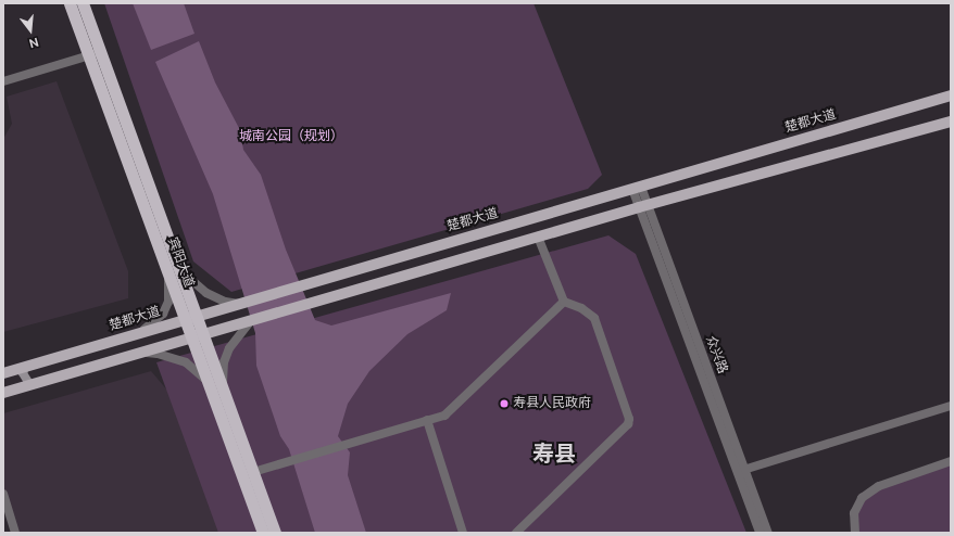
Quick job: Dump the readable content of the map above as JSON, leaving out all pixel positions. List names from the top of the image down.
{
  "streets": {
    "highway": ["宾阳大道"],
    "main road": ["楚都大道"],
    "street": ["众兴路"]
  },
  "crossings": [
    ["楚都大道", "宾阳大道"],
    ["楚都大道", "众兴路"]
  ],
  "districts": ["寿县"],
  "parks": ["城南公园（规划）"],
  "places": ["寿县人民政府"],
  "north": "bottom"
}
